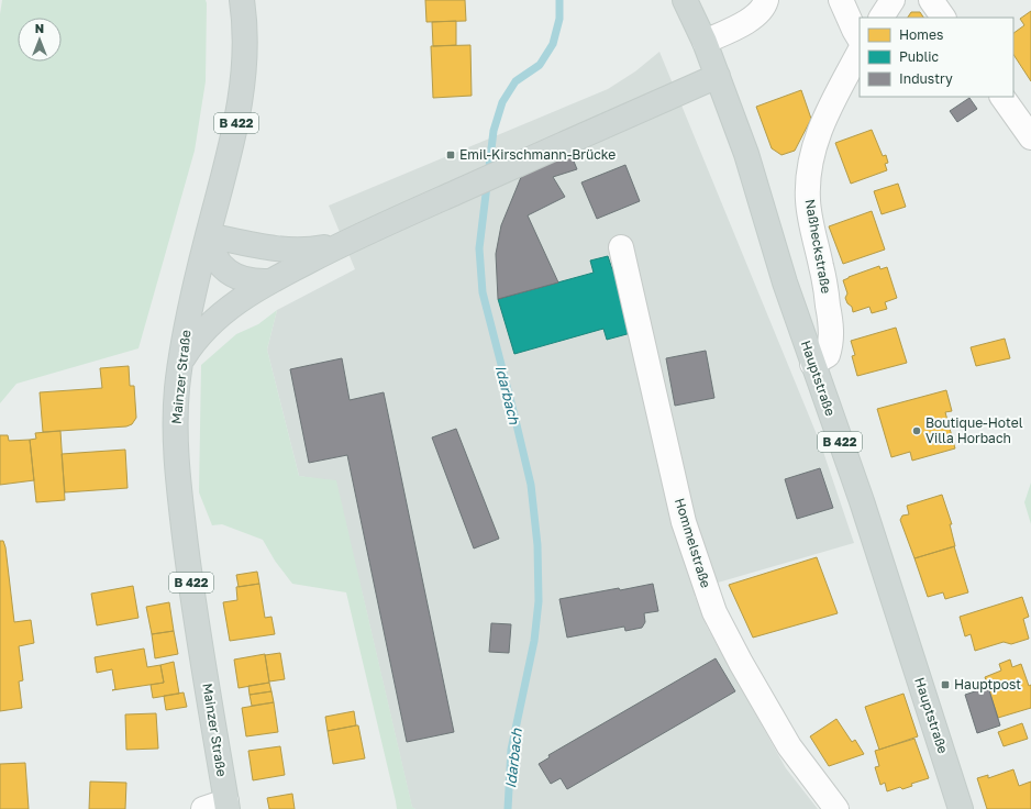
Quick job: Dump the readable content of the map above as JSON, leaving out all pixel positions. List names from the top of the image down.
{
  "streets": {
    "main road": ["B 422", "Mainzer Straße", "Hauptstraße"],
    "street": ["Naßheckstraße", "Hommelstraße"]
  },
  "crossings": [
    ["Naßheckstraße", "Hauptstraße"]
  ],
  "water": ["Idarbach"],
  "places": {
    "transit": ["Emil-Kirschmann-Brücke", "Hauptpost"],
    "other": ["Boutique-Hotel Villa Horbach"]
  },
  "legend": ["Homes", "Public", "Industry"],
  "north": "top"
}
